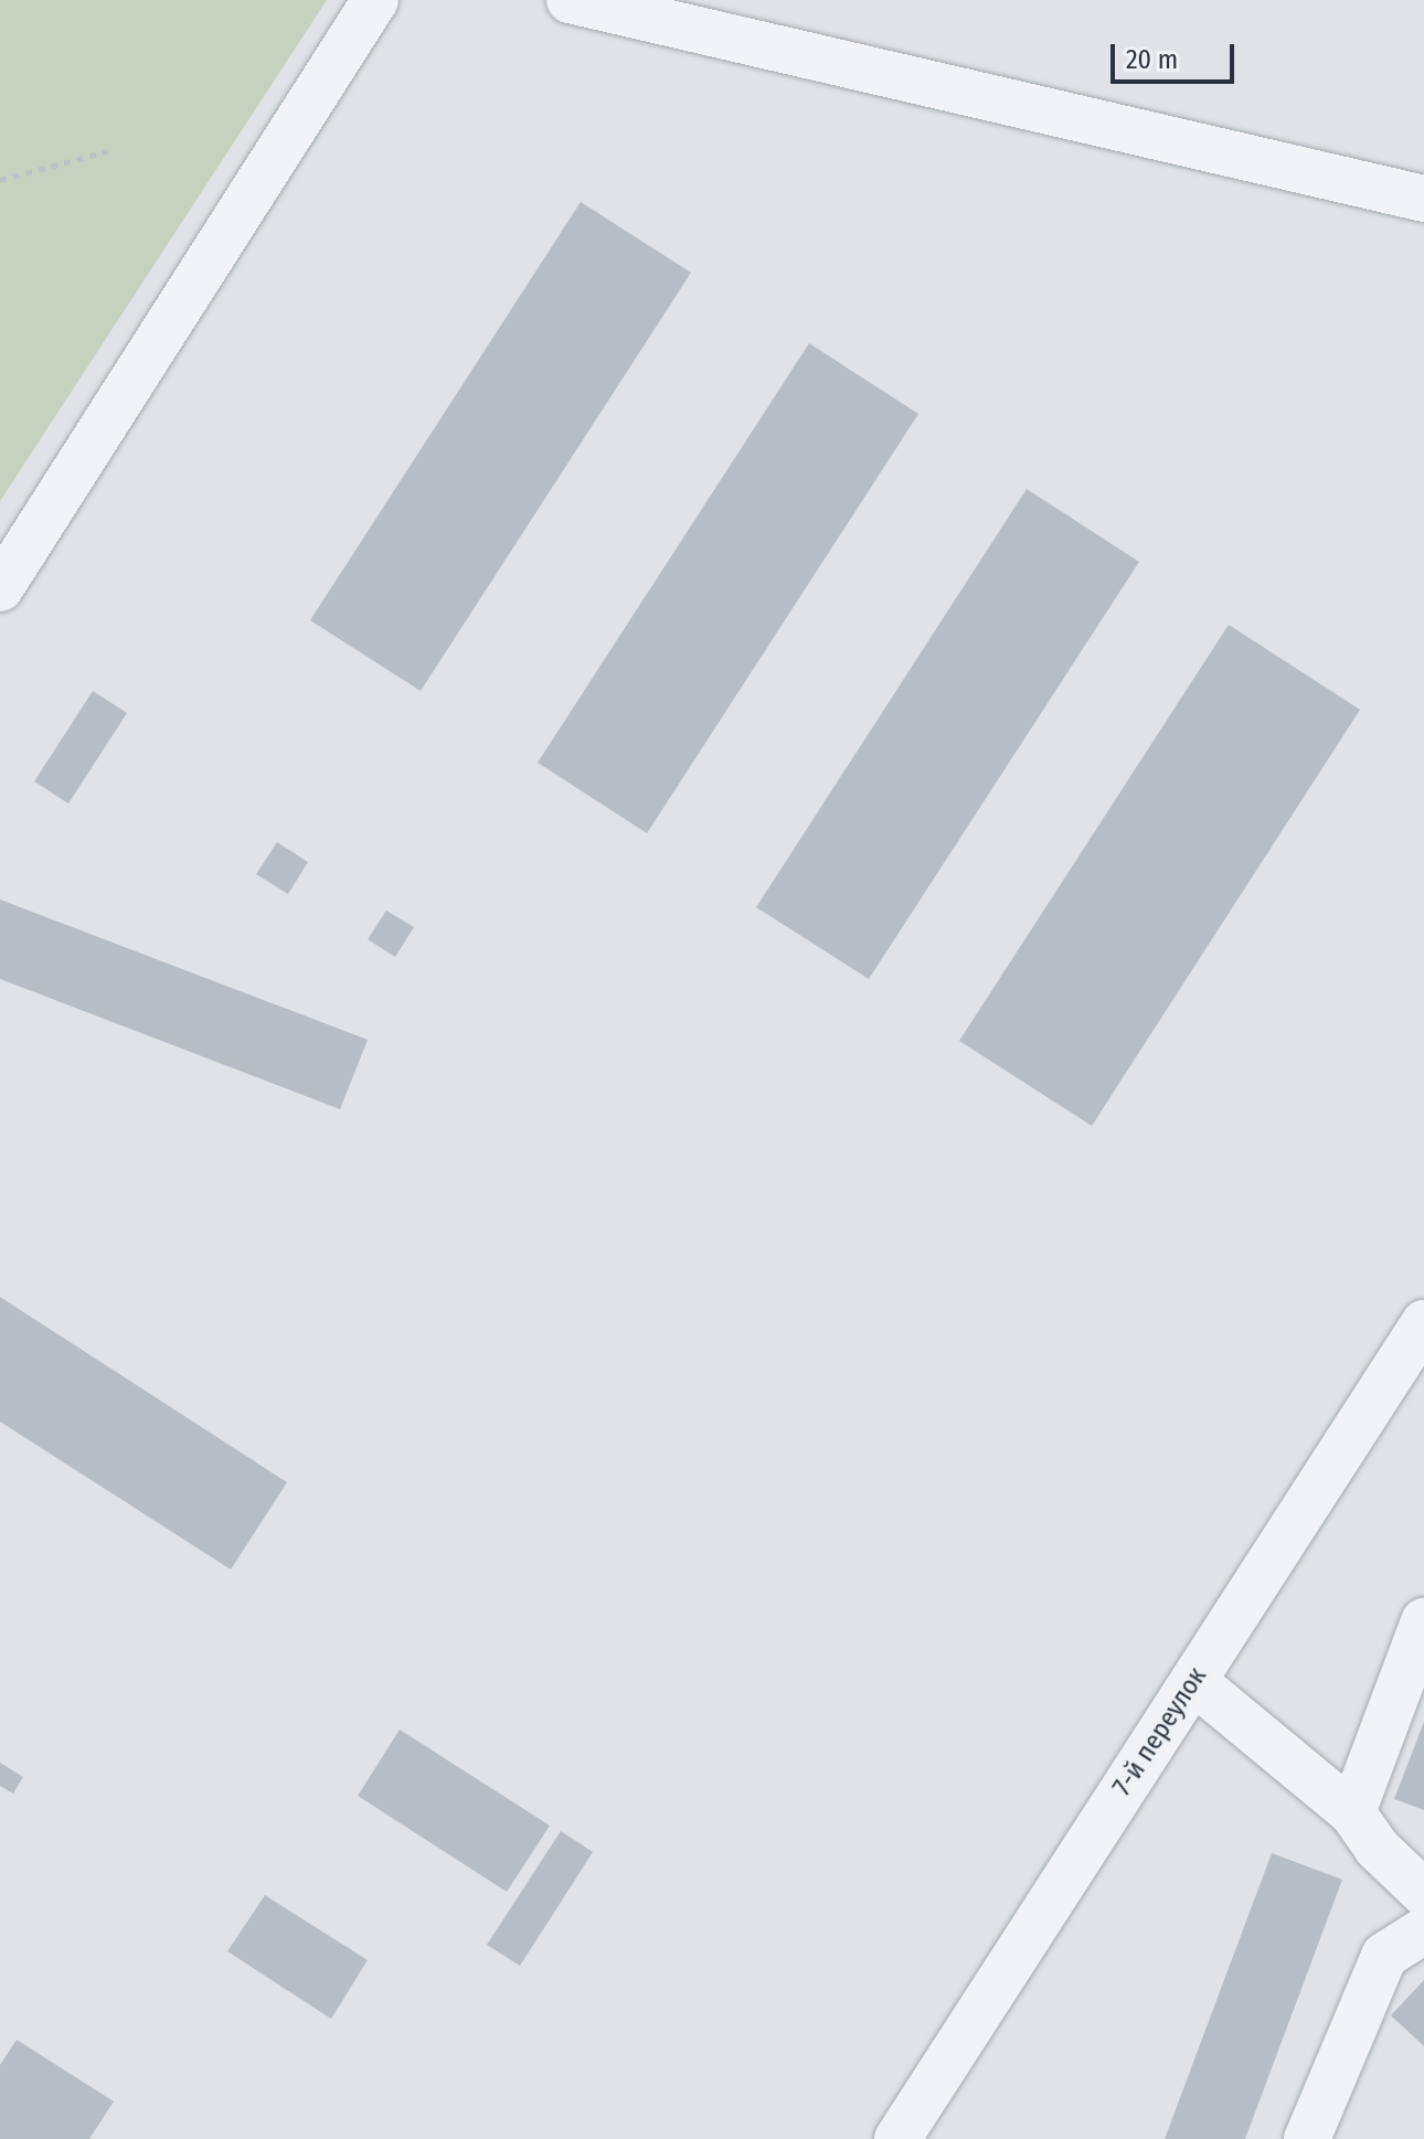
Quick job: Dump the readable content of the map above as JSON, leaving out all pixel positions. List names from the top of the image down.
{
  "streets": {
    "street": ["7-й переулок"]
  },
  "scale_bar": "20 m"
}
